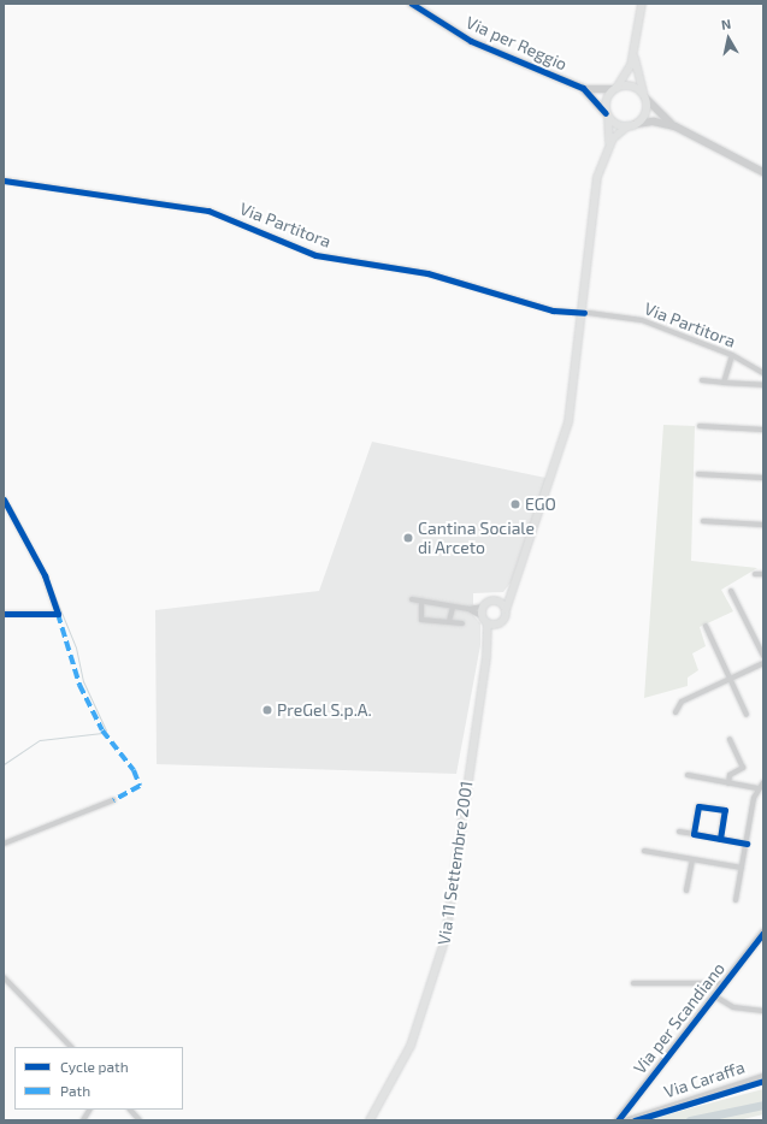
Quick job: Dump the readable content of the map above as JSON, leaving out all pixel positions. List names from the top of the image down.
{
  "streets": {
    "main road": ["Via 11 Settembre 2001"],
    "street": [
      "Via per Reggio",
      "Via Partitora",
      "Via per Scandiano",
      "Via Caraffa"
    ]
  },
  "crossings": [
    ["Via per Reggio", "Via 11 Settembre 2001"],
    ["Via Partitora", "Via 11 Settembre 2001"]
  ],
  "places": ["EGO", "Cantina Sociale di Arceto", "PreGel S.p.A."],
  "legend": ["Cycle path", "Path"],
  "north": "top"
}
